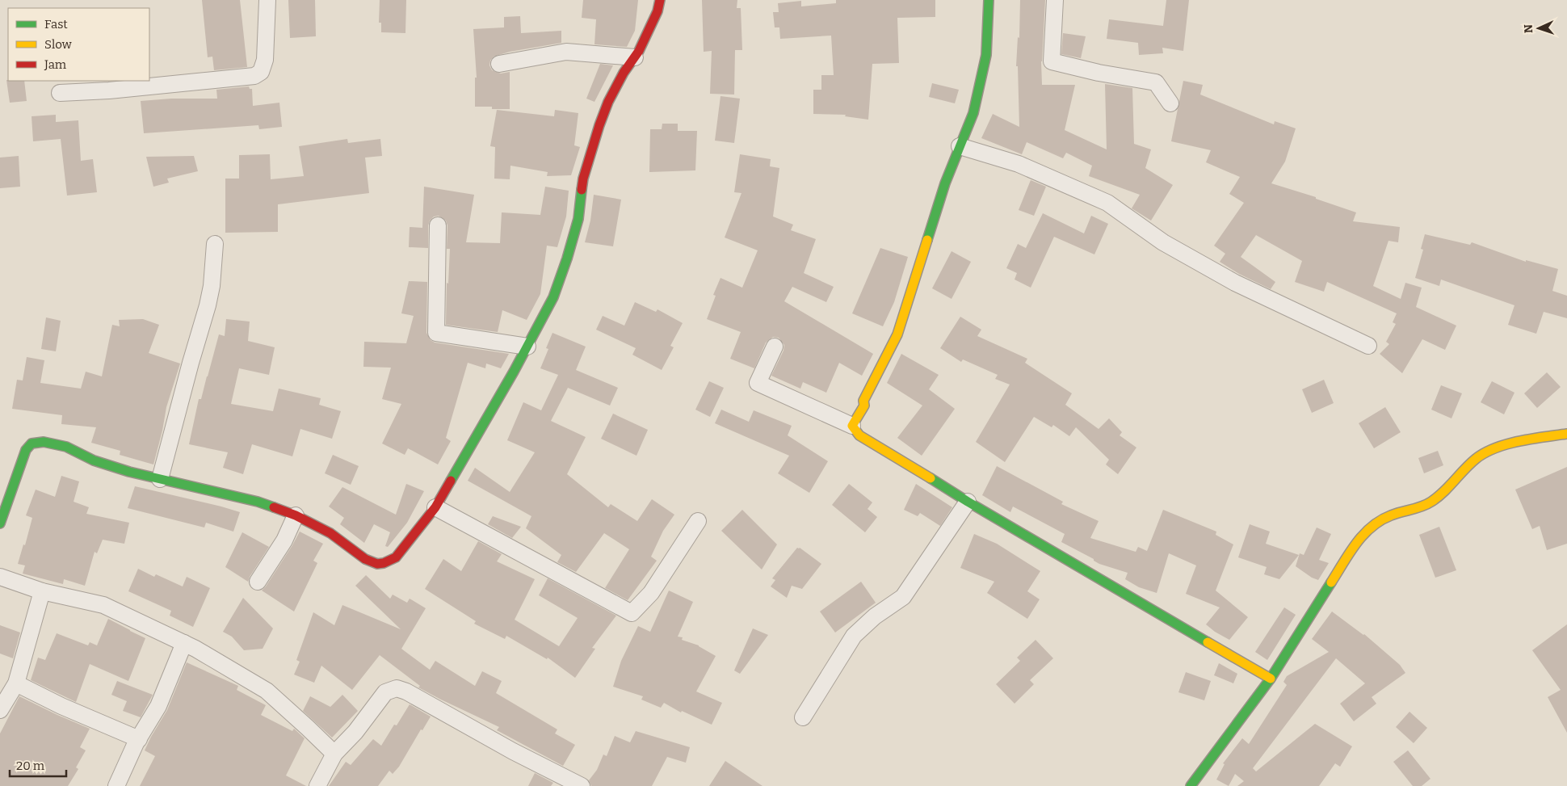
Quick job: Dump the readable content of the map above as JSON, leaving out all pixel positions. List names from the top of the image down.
{
  "legend": ["Fast", "Slow", "Jam"],
  "scale_bar": "20 m",
  "north": "left"
}
